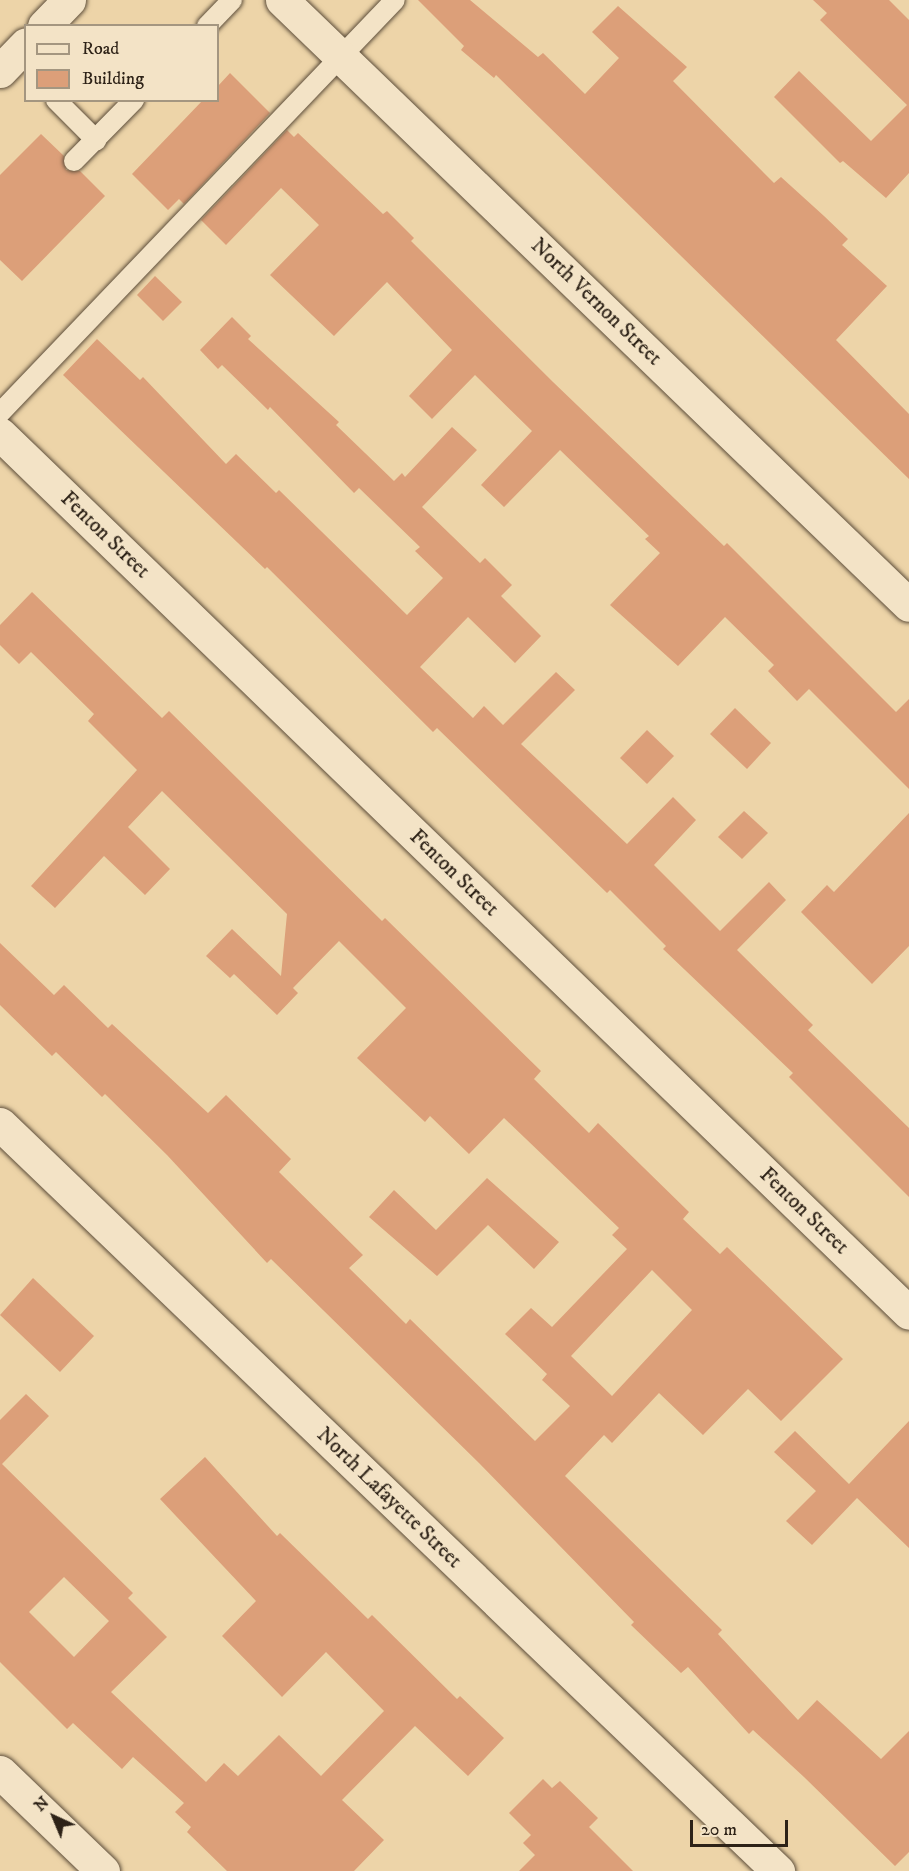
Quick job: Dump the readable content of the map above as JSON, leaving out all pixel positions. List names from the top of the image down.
{
  "streets": {
    "street": ["North Vernon Street", "Fenton Street", "North Lafayette Street"]
  },
  "legend": ["Road", "Building"],
  "scale_bar": "20 m",
  "north": "top left"
}
